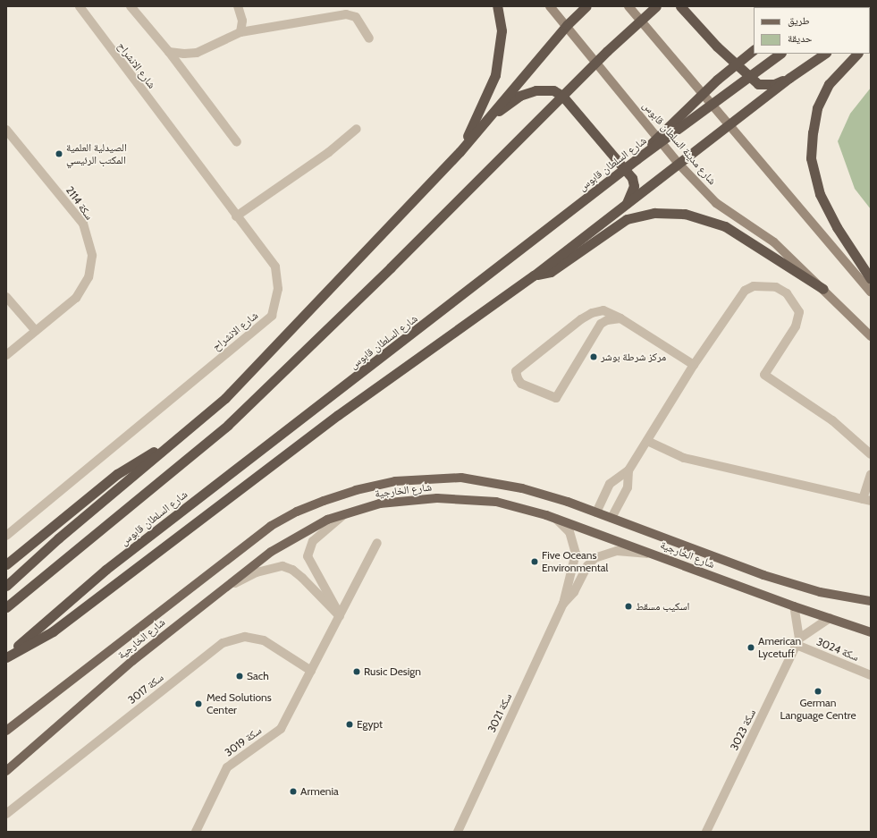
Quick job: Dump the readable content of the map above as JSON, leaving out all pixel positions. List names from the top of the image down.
{
  "streets": {
    "highway": ["شارع السلطان قابوس"],
    "main road": ["شارع مدينة السلطان قابوس", "شارع الخارجية"],
    "street": [
      "شارع الانشراح",
      "سكة 2114",
      "سكة 3024",
      "سكة 3017",
      "سكة 3021",
      "سكة 3023",
      "سكة 3019"
    ]
  },
  "crossings": [
    ["شارع الخارجية", "سكة 3021"],
    ["سكة 3024", "سكة 3023"],
    ["سكة 3017", "سكة 3019"]
  ],
  "places": [
    "الصيدلية العلمية المكتب الرئيسي",
    "مركز شرطة بوشر",
    "Five Oceans Environmental",
    "اسكيب مسقط",
    "American Lycetuff",
    "Rusic Design",
    "Sach",
    "German Language Centre",
    "Med Solutions Center",
    "Egypt",
    "Armenia"
  ],
  "legend": ["طريق", "حديقة"]
}
